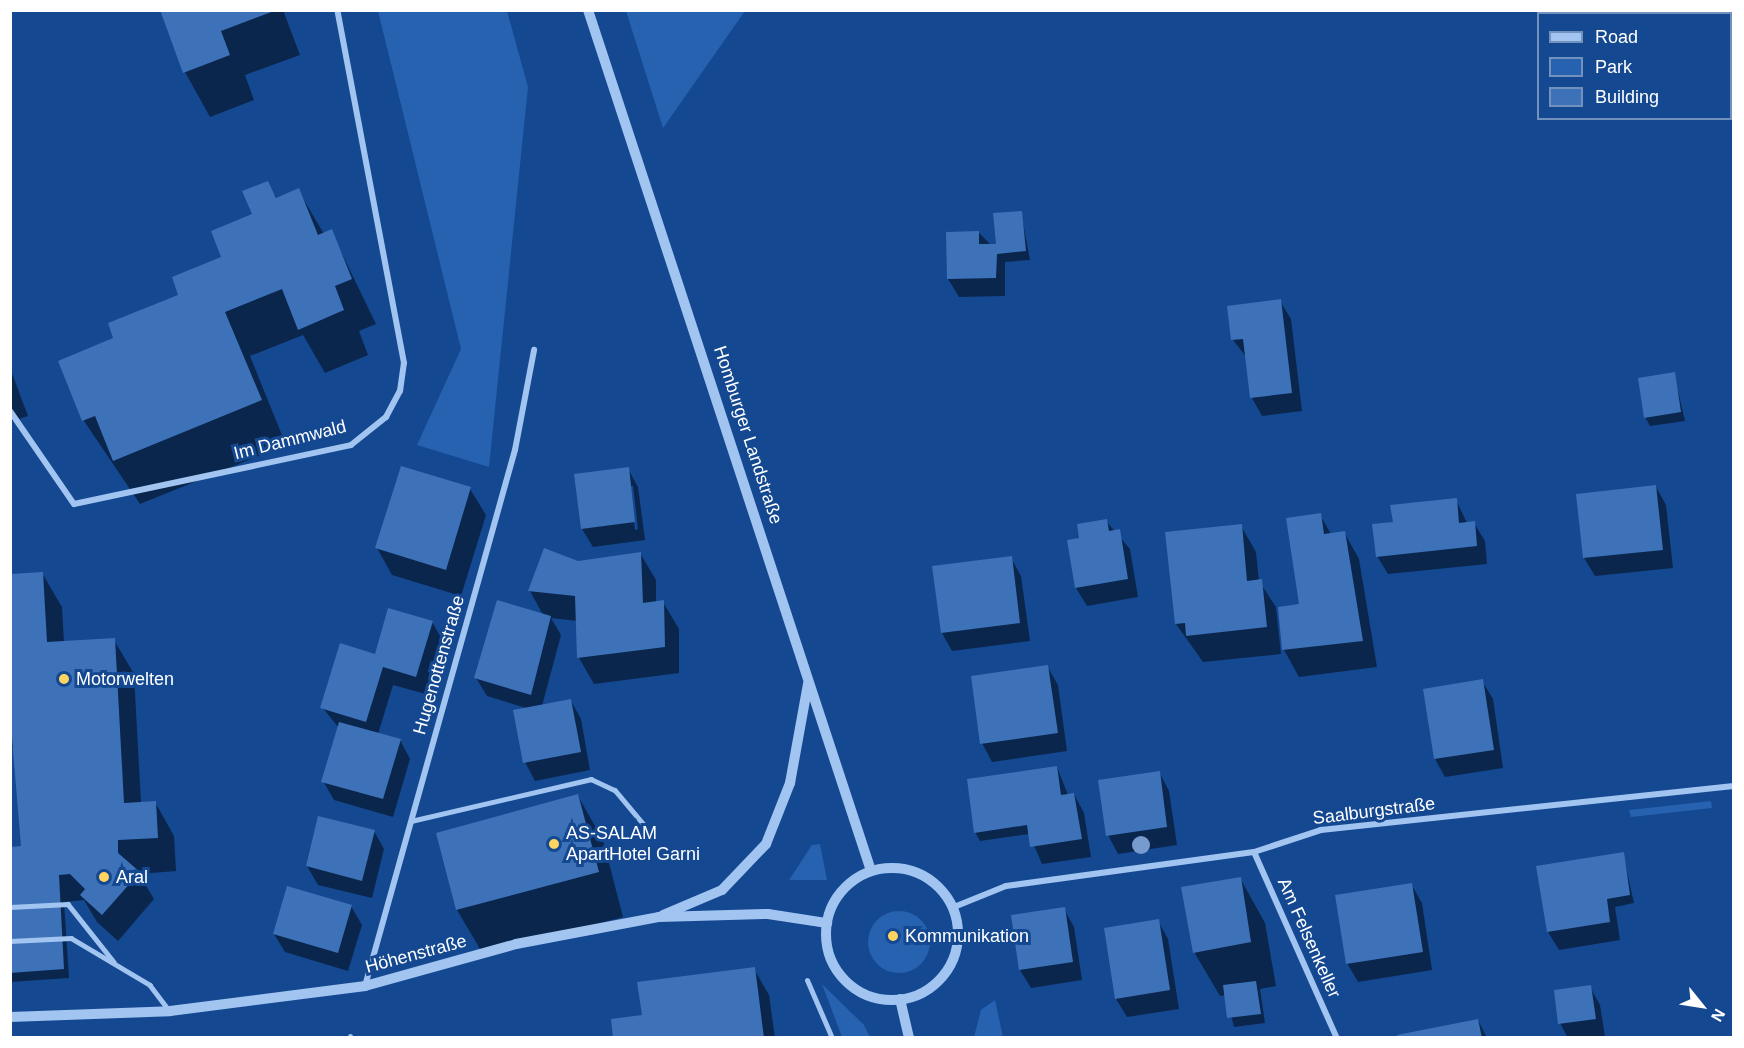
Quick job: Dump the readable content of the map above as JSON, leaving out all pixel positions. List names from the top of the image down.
{
  "streets": {
    "street": [
      "Homburger Landstraße",
      "Im Dammwald",
      "Hugenottenstraße",
      "Saalburgstraße",
      "Am Felsenkeller",
      "Höhenstraße"
    ]
  },
  "crossings": [
    ["Homburger Landstraße", "Saalburgstraße"],
    ["Homburger Landstraße", "Höhenstraße"],
    ["Hugenottenstraße", "Höhenstraße"],
    ["Saalburgstraße", "Am Felsenkeller"],
    ["Saalburgstraße", "Höhenstraße"]
  ],
  "places": [
    "Motorwelten",
    "AS-SALAM ApartHotel Garni",
    "Aral",
    "Kommunikation"
  ],
  "legend": ["Road", "Park", "Building"],
  "north": "bottom right"
}
